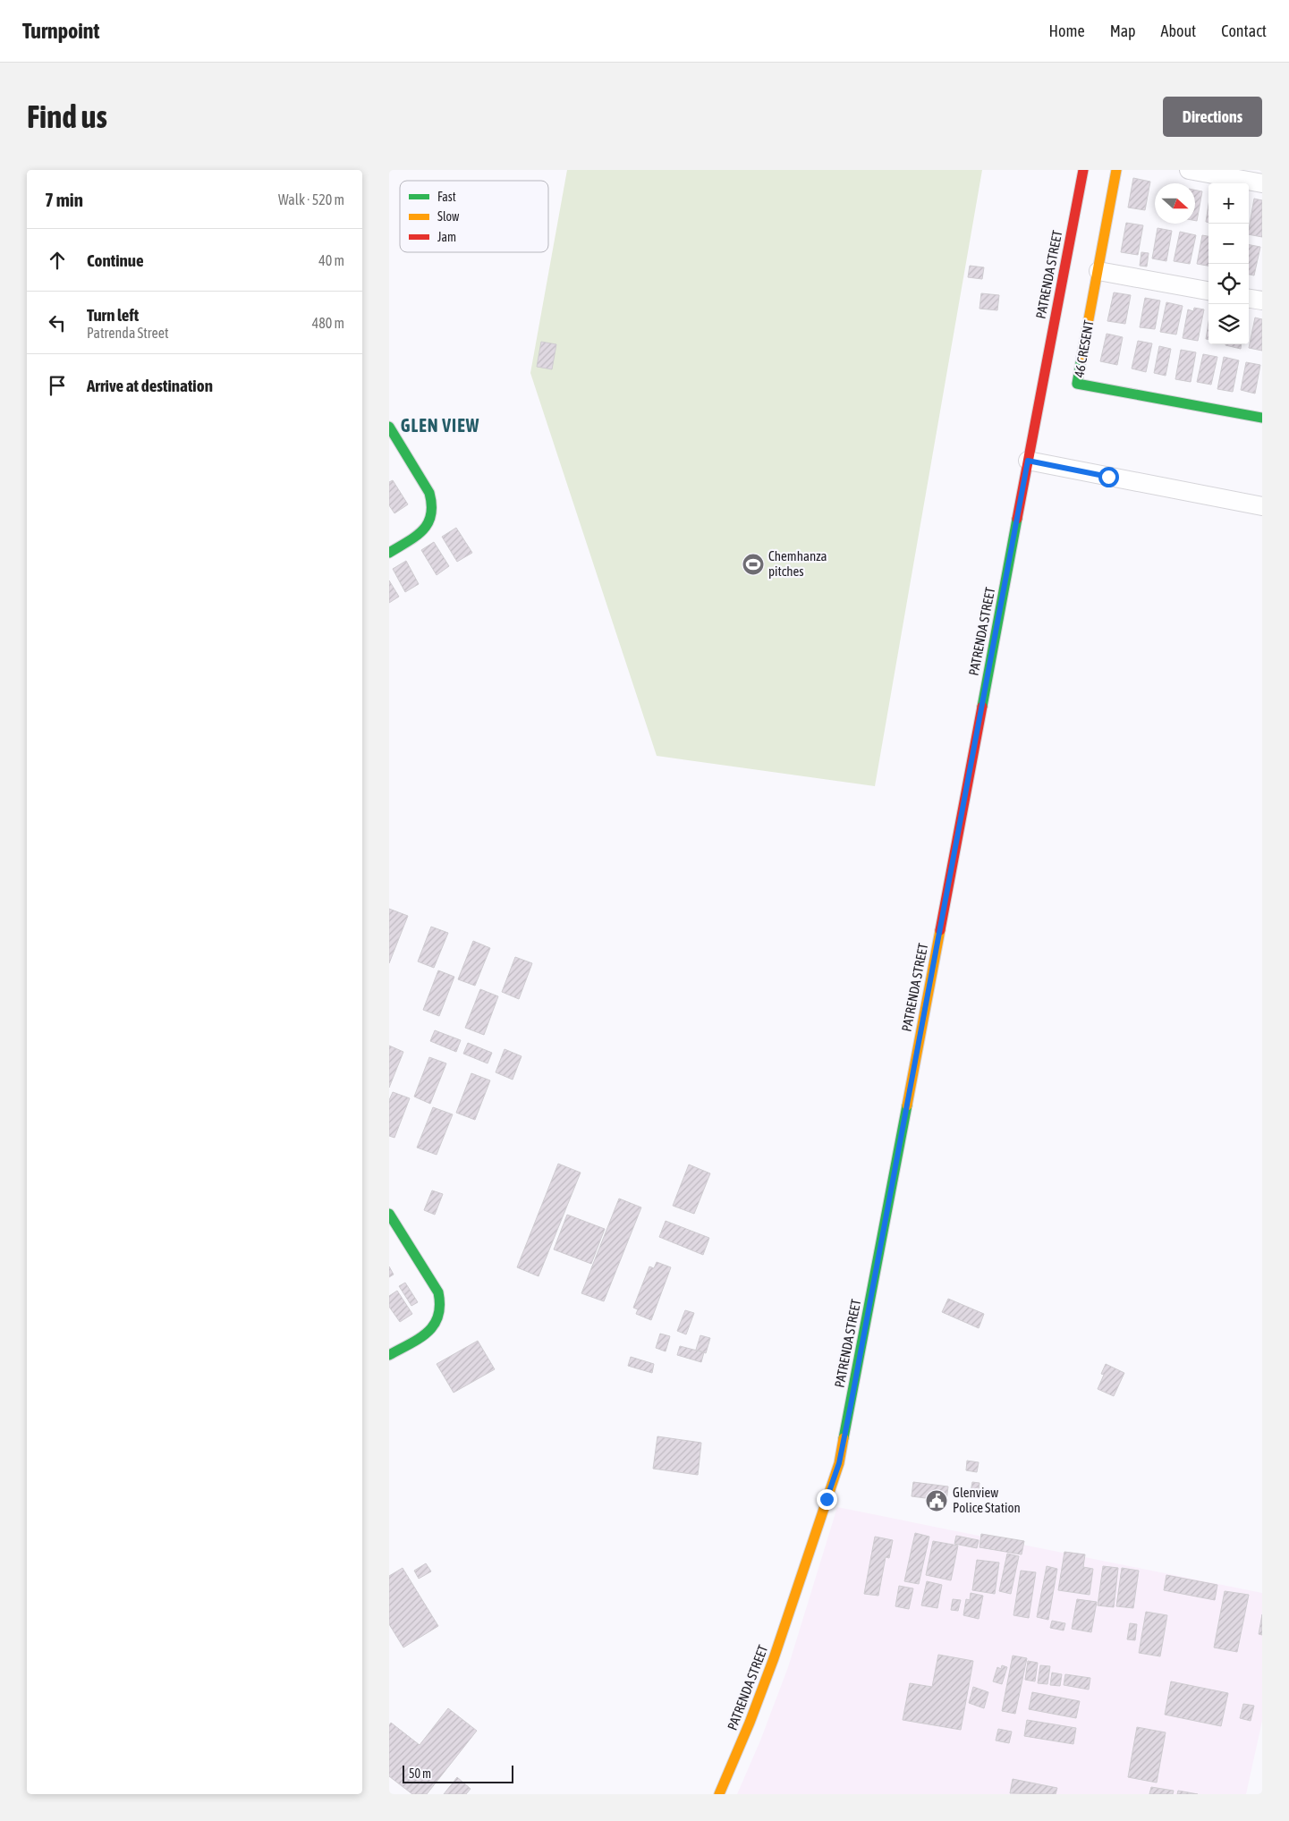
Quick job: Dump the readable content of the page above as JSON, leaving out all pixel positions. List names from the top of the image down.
{
  "streets": {
    "street": ["PATRENDA STREET", "46 CRESENT"]
  },
  "districts": ["GLEN VIEW"],
  "places": {
    "sports": ["Chemhanza pitches"],
    "public building": ["Glenview Police Station"]
  },
  "legend": ["Fast", "Slow", "Jam"],
  "scale_bar": "50 m",
  "north": "right",
  "page": {
    "header": "Turnpoint",
    "nav": [
      "Home",
      "Map",
      "About",
      "Contact"
    ],
    "buttons": "Directions",
    "title": "Find us",
    "heading": ["7 min", "Walk · 520 m"],
    "map_buttons": ["+", "−"],
    "list": [
      ["Continue", "40 m"],
      ["Turn left", "Patrenda Street", "480 m"],
      "Arrive at destination"
    ],
    "scale": "50 m"
  }
}
